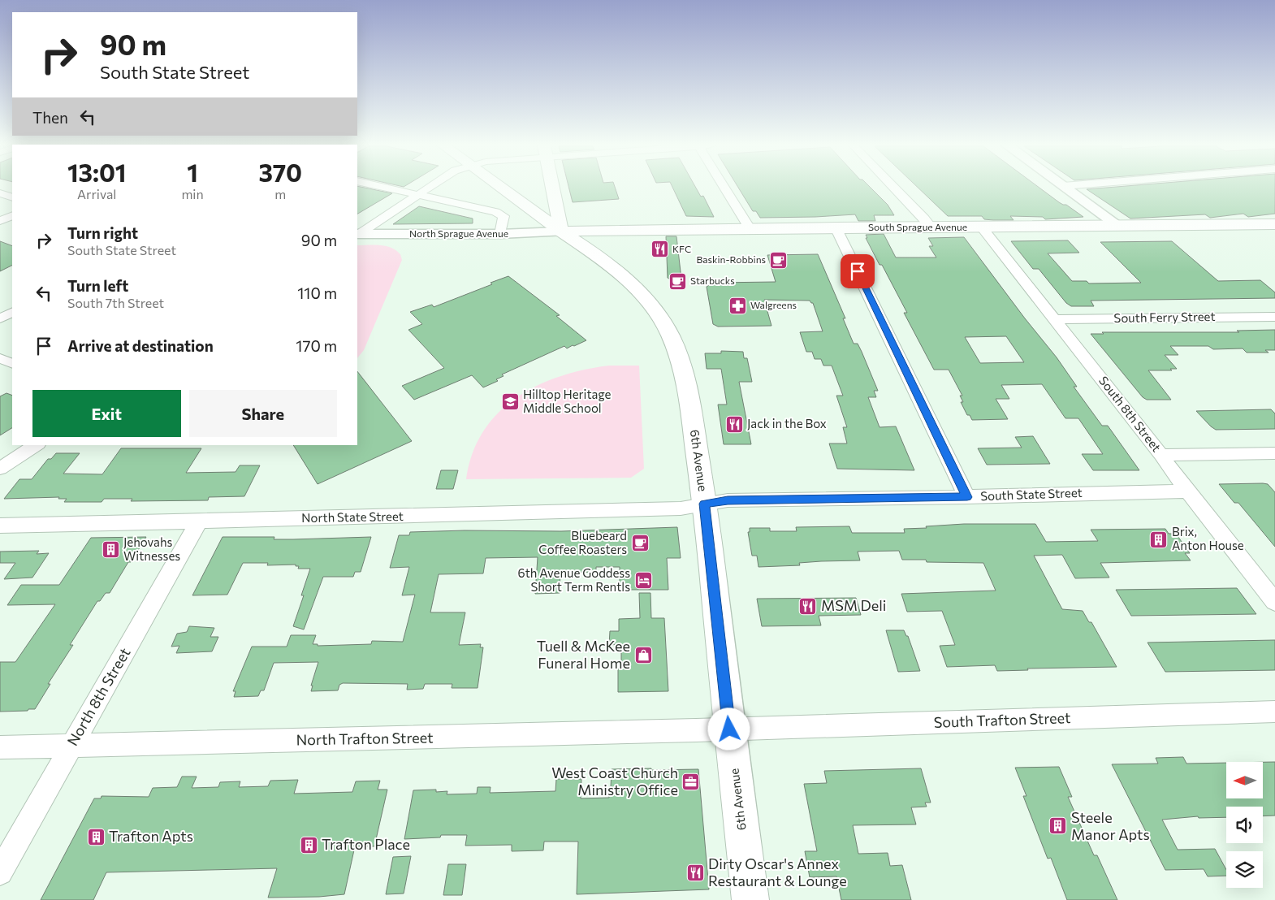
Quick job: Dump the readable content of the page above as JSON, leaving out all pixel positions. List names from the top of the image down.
{
  "streets": {
    "main road": ["South Sprague Avenue", "6th Avenue"],
    "street": [
      "North Sprague Avenue",
      "South Ferry Street",
      "South 8th Street",
      "South State Street",
      "North State Street",
      "North 8th Street",
      "South Trafton Street",
      "North Trafton Street"
    ]
  },
  "crossings": [
    ["South Sprague Avenue", "North Sprague Avenue"],
    ["South Sprague Avenue", "South 8th Street"],
    ["South Sprague Avenue", "6th Avenue"],
    ["North Sprague Avenue", "6th Avenue"],
    ["South Ferry Street", "South 8th Street"],
    ["South 8th Street", "South State Street"],
    ["6th Avenue", "South State Street"],
    ["6th Avenue", "North State Street"],
    ["6th Avenue", "South Trafton Street"],
    ["6th Avenue", "North Trafton Street"],
    ["South State Street", "North State Street"],
    ["North State Street", "North 8th Street"],
    ["North 8th Street", "North Trafton Street"],
    ["South Trafton Street", "North Trafton Street"]
  ],
  "places": {
    "restaurant": [
      "KFC",
      "Jack in the Box",
      "MSM Deli",
      "Dirty Oscar's Annex Restaurant & Lounge"
    ],
    "cafe": ["Baskin-Robbins", "Starbucks", "Bluebeard Coffee Roasters"],
    "pharmacy": ["Walgreens"],
    "school or university": ["Hilltop Heritage Middle School"],
    "building": [
      "Brix, Anton House",
      "Jehovahs Witnesses",
      "Steele Manor Apts",
      "Trafton Apts",
      "Trafton Place"
    ],
    "hotel": ["6th Avenue Goddess Short Term Rentls"],
    "shop": ["Tuell & McKee Funeral Home"],
    "office": ["West Coast Church Ministry Office"]
  },
  "north": "left",
  "page": {
    "turn": ["90 m", "South State Street"],
    "then": "Then",
    "eta": [
      "13:01",
      "Arrival",
      "1",
      "min",
      "370",
      "m"
    ],
    "list": [
      {
        "name": "Turn right",
        "note": "South State Street",
        "value": "90 m"
      },
      {
        "name": "Turn left",
        "note": "South 7th Street",
        "value": "110 m"
      },
      {
        "name": "Arrive at destination",
        "value": "170 m"
      }
    ],
    "buttons": ["Exit", "Share"]
  }
}
